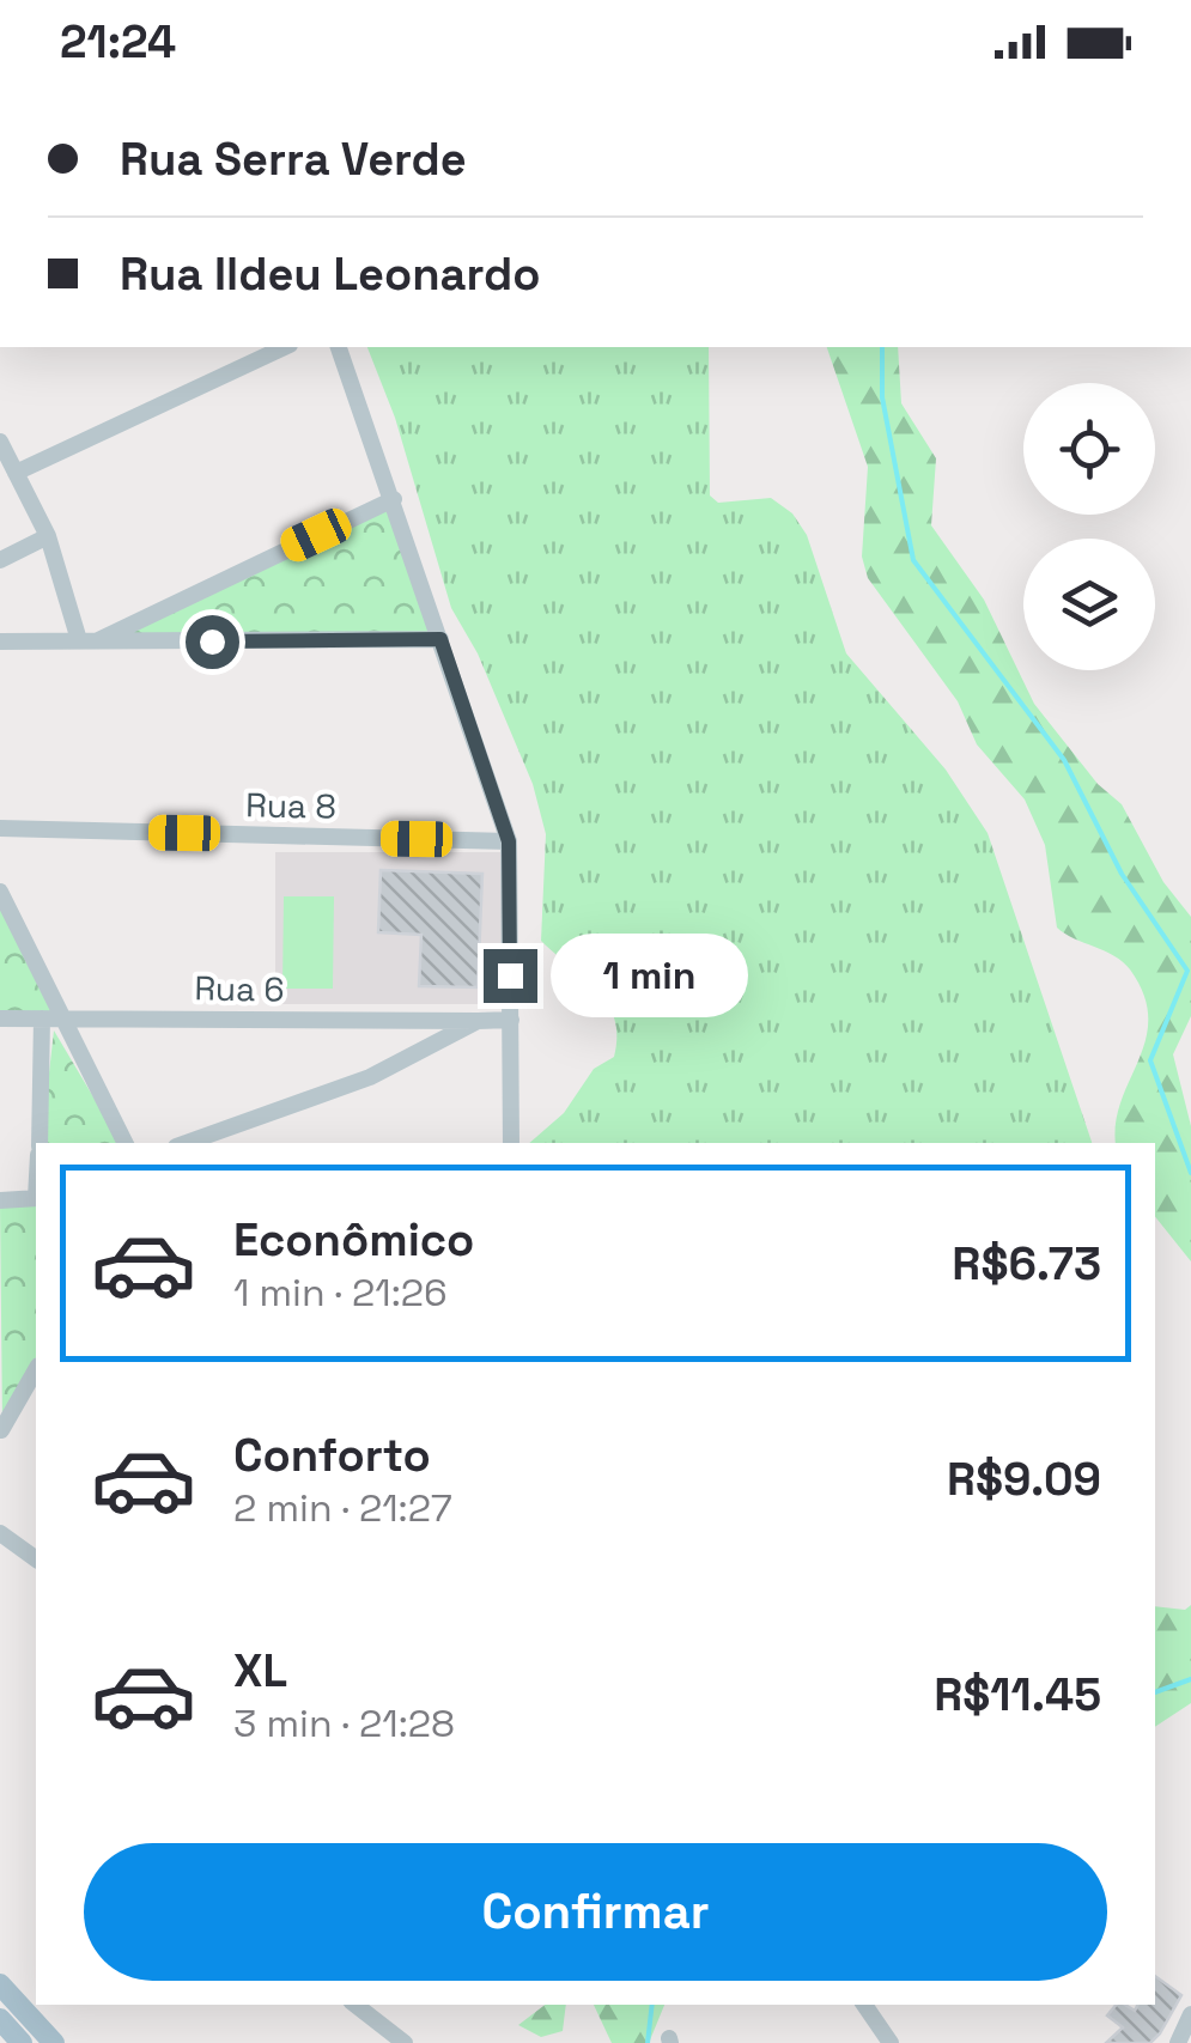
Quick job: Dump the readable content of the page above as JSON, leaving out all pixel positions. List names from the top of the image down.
{
  "streets": {
    "street": ["Rua 8", "Rua 6"]
  },
  "page": {
    "status": "21:24",
    "banner": ["Rua Serra Verde", "Rua Ildeu Leonardo"],
    "bubble": "1 min",
    "list": [
      {
        "name": "Econômico",
        "note": "1 min · 21:26",
        "value": "R$6.73"
      },
      {
        "name": "Conforto",
        "note": "2 min · 21:27",
        "value": "R$9.09"
      },
      {
        "name": "XL",
        "note": "3 min · 21:28",
        "value": "R$11.45"
      }
    ],
    "buttons": "Confirmar"
  }
}
